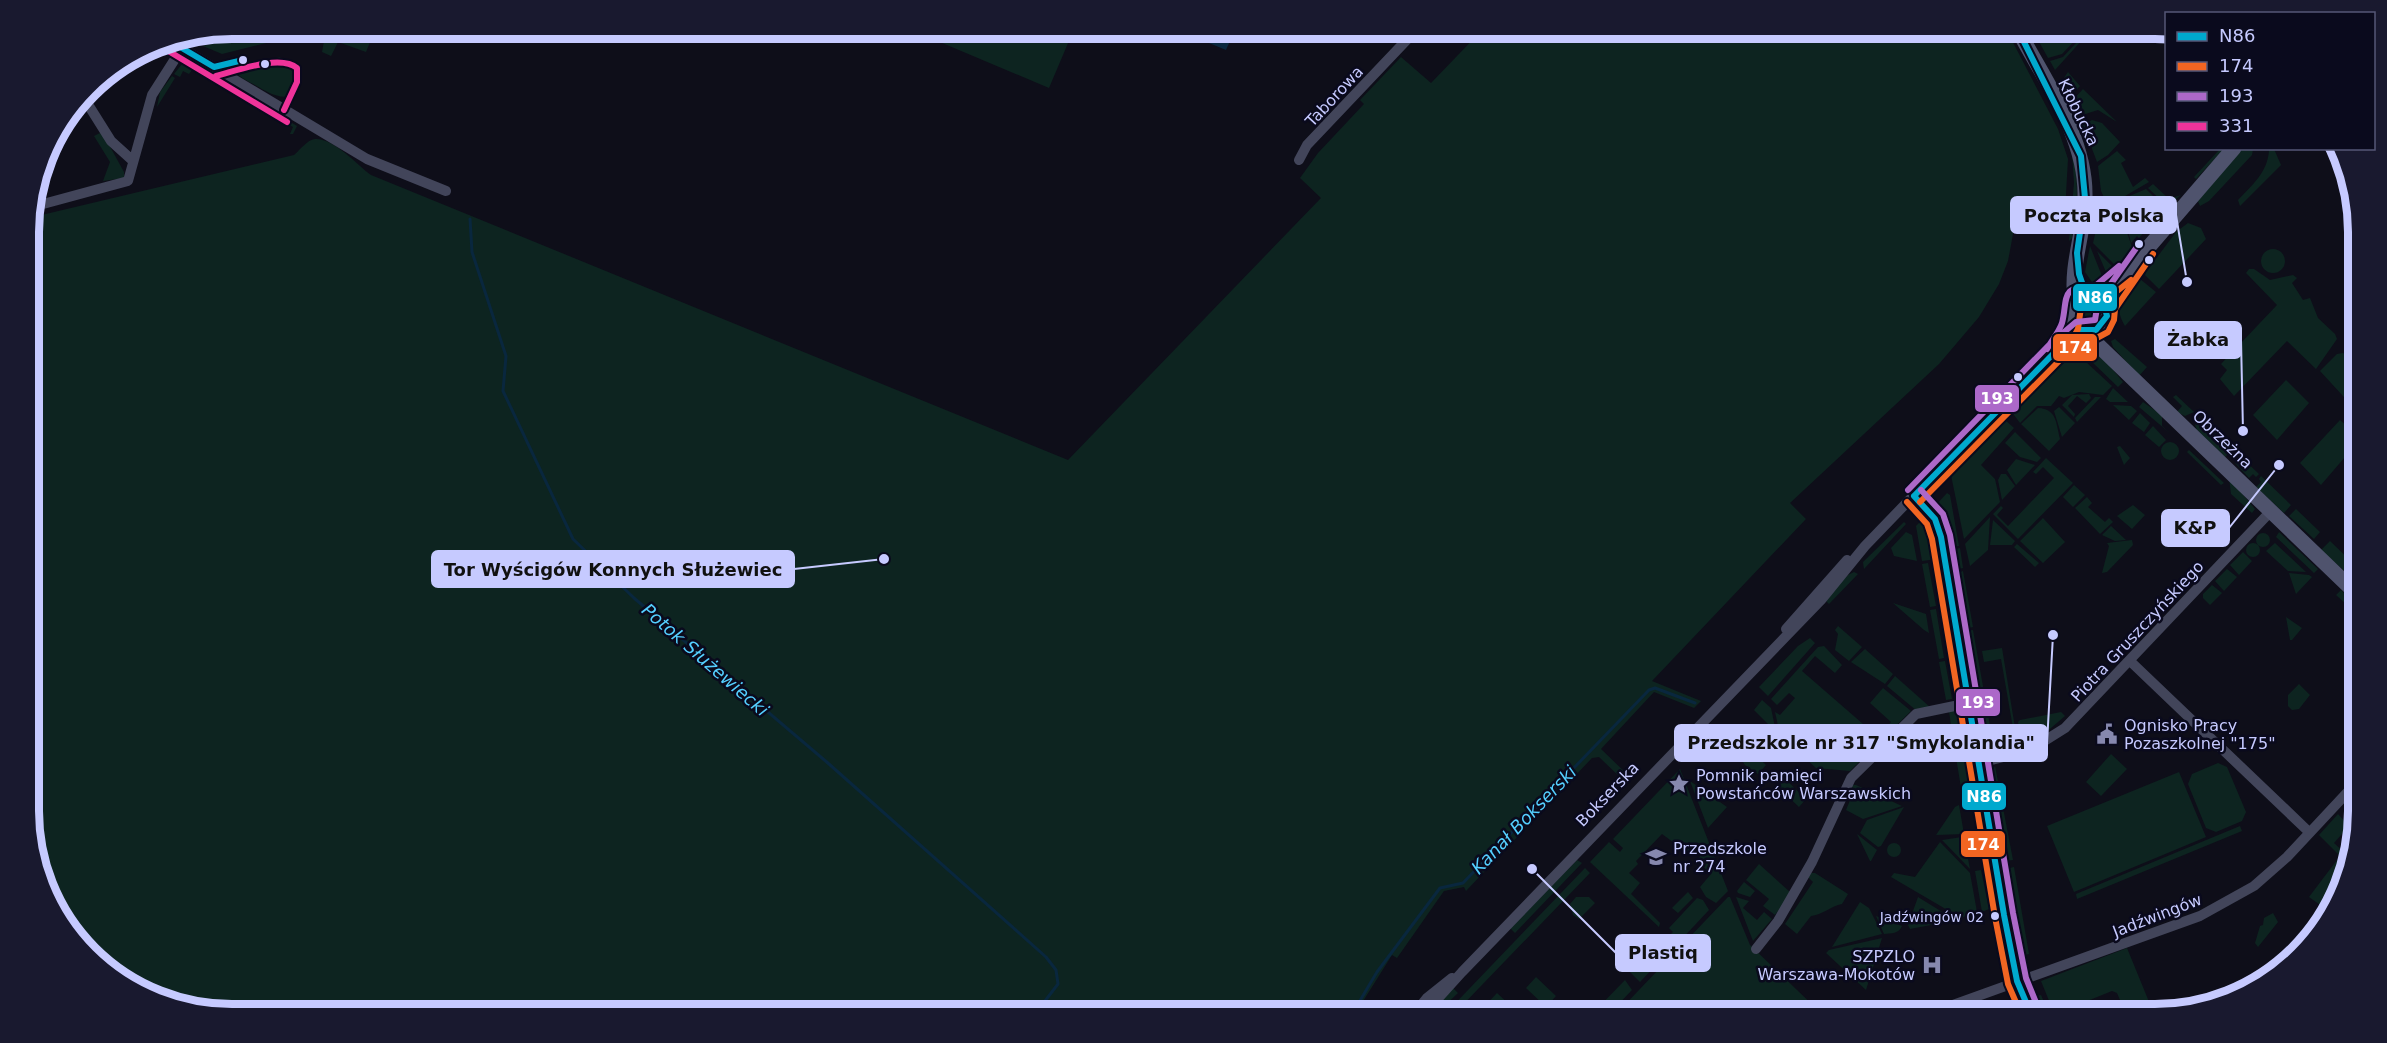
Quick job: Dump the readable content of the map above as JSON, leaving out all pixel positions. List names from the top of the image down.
{
  "streets": {
    "street": [
      "Taborowa",
      "Kłobucka",
      "Obrzeżna",
      "Piotra Gruszczyńskiego",
      "Bokserska",
      "Jadźwingów"
    ]
  },
  "crossings": [
    ["Obrzeżna", "Piotra Gruszczyńskiego"],
    ["Obrzeżna", "Bokserska"]
  ],
  "water": ["Potok Służewiecki", "Kanał Bokserski"],
  "places": {
    "other": [
      "Poczta Polska",
      "Żabka",
      "K&P",
      "Tor Wyścigów Konnych Służewiec",
      "Przedszkole nr 317 \"Smykolandia\"",
      "Plastiq",
      "Jadźwingów 02"
    ],
    "public building": ["Ognisko Pracy Pozaszkolnej \"175\""],
    "place": ["Pomnik pamięci Powstańców Warszawskich"],
    "school or university": ["Przedszkole nr 274"],
    "hospital": ["SZPZLO Warszawa-Mokotów"]
  },
  "lines": [
    "transit line N86",
    "transit line 331",
    "transit line 193",
    "transit line 174"
  ],
  "legend": [
    "N86",
    "174",
    "193",
    "331"
  ]
}
